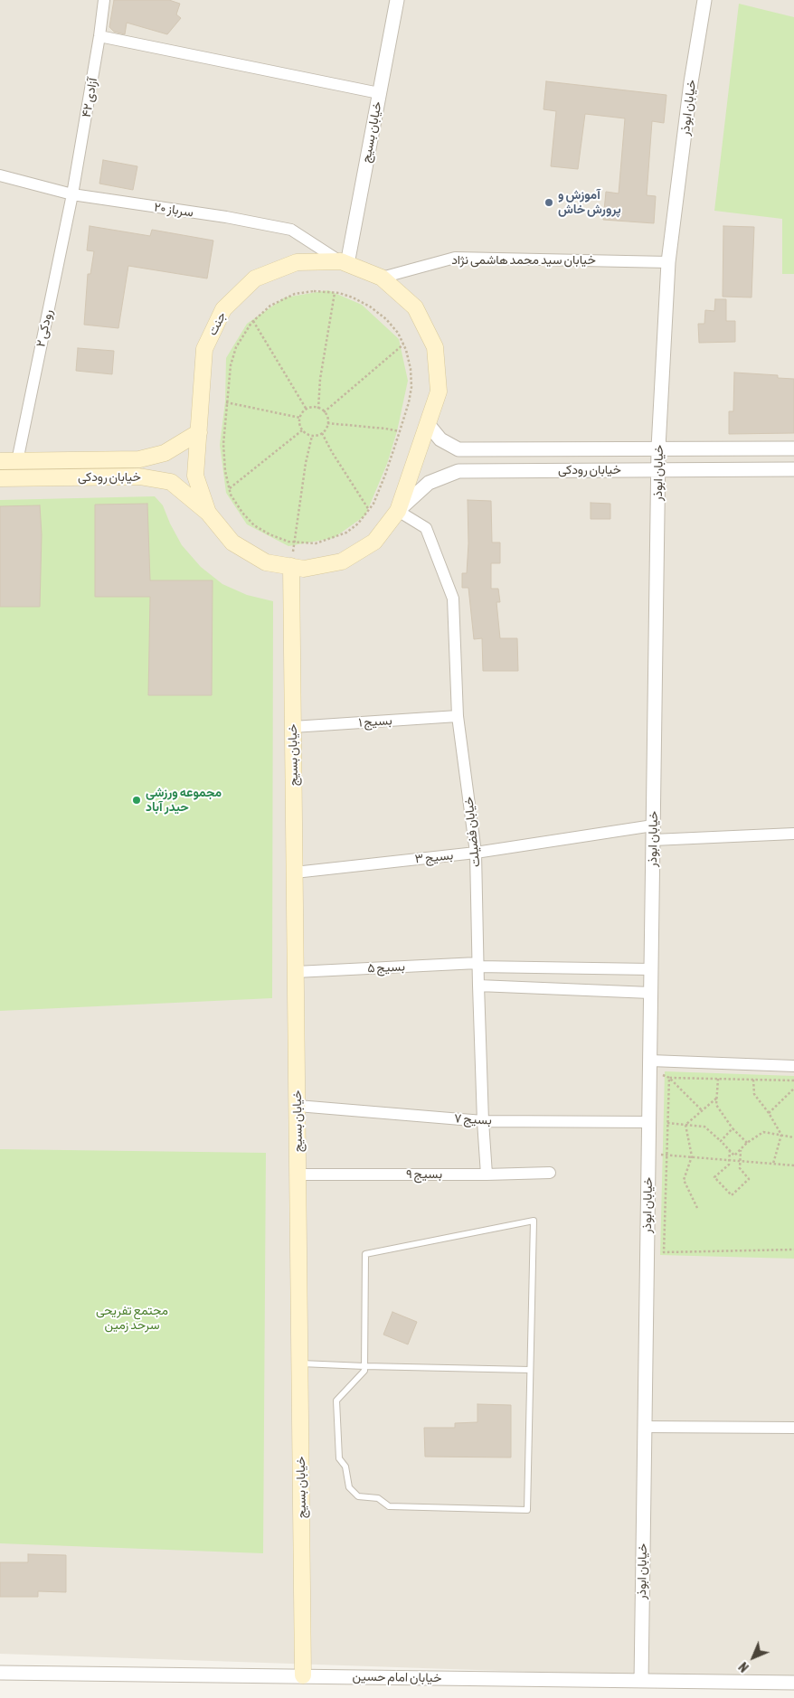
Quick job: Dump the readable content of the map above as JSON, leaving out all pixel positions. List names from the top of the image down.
{
  "streets": {
    "main road": ["خیابان بسیج", "جنت", "خیابان رودکی"],
    "street": [
      "آزادی ۴۲",
      "خیابان ابوذر",
      "سرباز ۲۰",
      "خیابان سید محمد هاشمی نژاد",
      "رودکی ۲",
      "بسیج ۱",
      "خیابان فضیلت",
      "بسیج ۳",
      "بسیج ۵",
      "بسیج ۷",
      "بسیج ۹",
      "خیابان امام حسین"
    ]
  },
  "crossings": [
    ["آزادی ۴۲", "سرباز ۲۰"],
    ["آزادی ۴۲", "رودکی ۲"],
    ["خیابان ابوذر", "خیابان سید محمد هاشمی نژاد"],
    ["خیابان ابوذر", "خیابان رودکی"],
    ["خیابان ابوذر", "بسیج ۳"],
    ["خیابان ابوذر", "بسیج ۵"],
    ["خیابان ابوذر", "بسیج ۷"],
    ["خیابان ابوذر", "خیابان امام حسین"],
    ["خیابان بسیج", "سرباز ۲۰"],
    ["خیابان بسیج", "جنت"],
    ["خیابان بسیج", "بسیج ۱"],
    ["خیابان بسیج", "بسیج ۳"],
    ["خیابان بسیج", "بسیج ۵"],
    ["خیابان بسیج", "بسیج ۷"],
    ["خیابان بسیج", "بسیج ۹"],
    ["خیابان بسیج", "خیابان امام حسین"],
    ["سرباز ۲۰", "جنت"],
    ["سرباز ۲۰", "رودکی ۲"],
    ["خیابان سید محمد هاشمی نژاد", "جنت"],
    ["جنت", "خیابان رودکی"],
    ["جنت", "خیابان فضیلت"],
    ["رودکی ۲", "خیابان رودکی"],
    ["خیابان رودکی", "خیابان فضیلت"],
    ["بسیج ۱", "خیابان فضیلت"],
    ["خیابان فضیلت", "بسیج ۳"],
    ["خیابان فضیلت", "بسیج ۵"],
    ["خیابان فضیلت", "بسیج ۷"],
    ["خیابان فضیلت", "بسیج ۹"]
  ],
  "parks": ["مجتمع تفریحی سرحد زمین"],
  "places": ["آموزش و پرورش خاش", "مجموعه ورزشی حیدر آباد"],
  "north": "bottom left"
}
